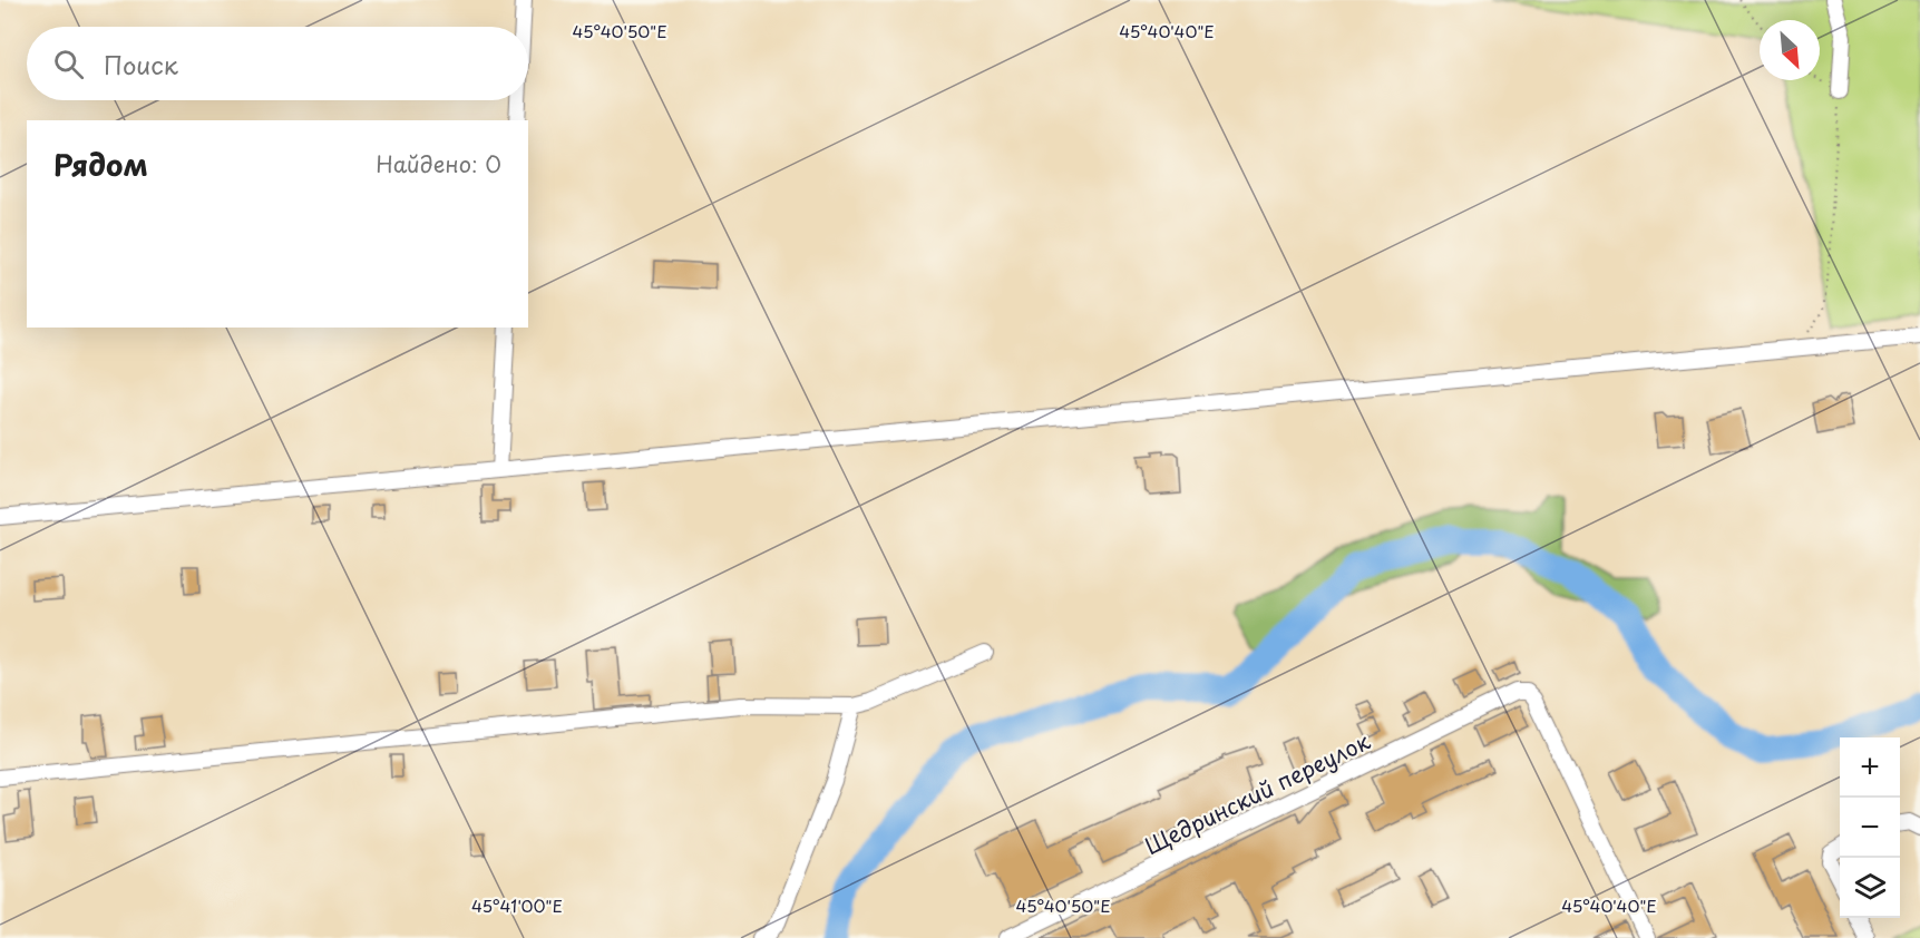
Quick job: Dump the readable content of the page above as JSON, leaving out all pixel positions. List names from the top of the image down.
{
  "streets": {
    "street": ["Щедринский переулок"]
  },
  "north": "bottom right",
  "page": {
    "search": "Поиск",
    "heading": ["Рядом", "Найдено: 0"],
    "map_buttons": ["+", "−"]
  },
  "coordinates": ["45°40'50\"E", "45°40'40\"E", "45°41'00\"E"]
}
